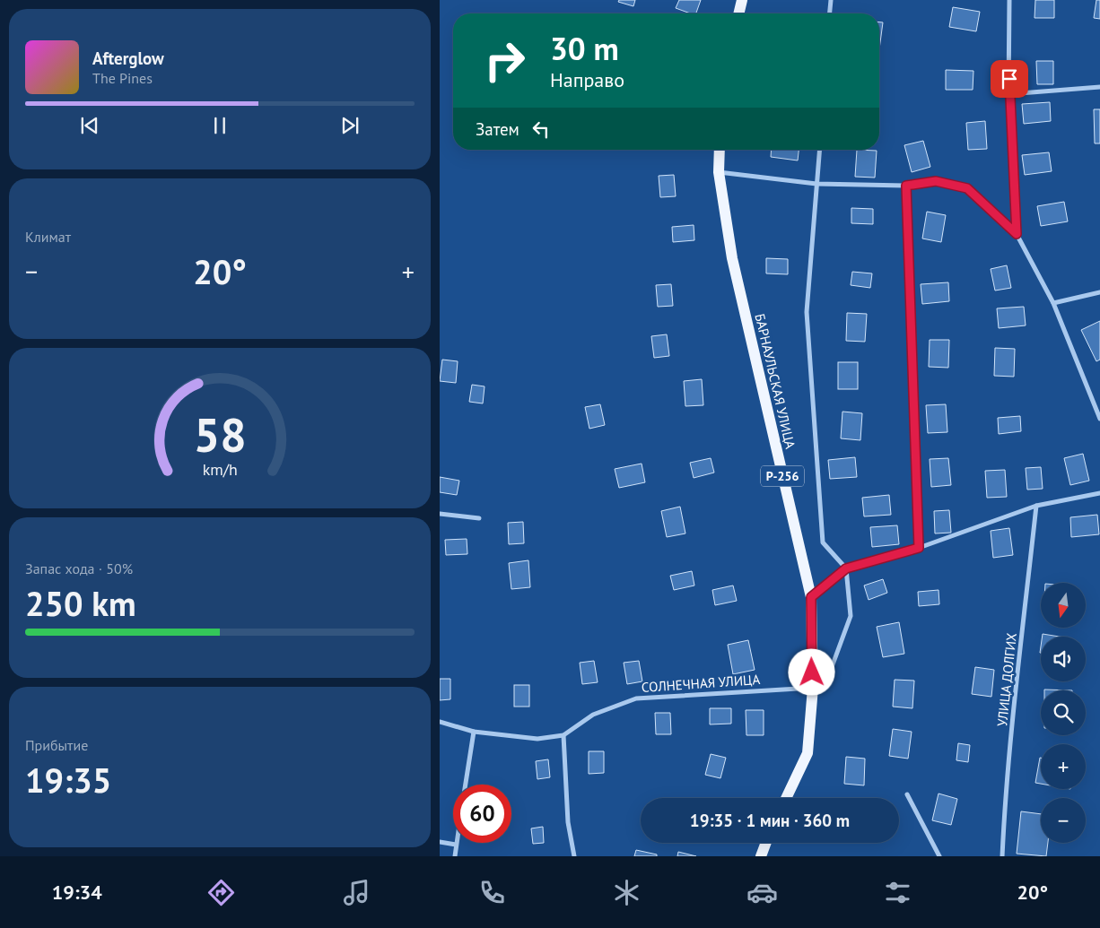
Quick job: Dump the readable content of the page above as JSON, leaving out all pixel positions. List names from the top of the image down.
{
  "streets": {
    "main road": ["БАРНАУЛЬСКАЯ УЛИЦА", "Р-256"],
    "street": ["УЛИЦА ДОЛГИХ", "СОЛНЕЧНАЯ УЛИЦА"]
  },
  "crossings": [
    ["БАРНАУЛЬСКАЯ УЛИЦА", "СОЛНЕЧНАЯ УЛИЦА"]
  ],
  "north": "bottom",
  "page": {
    "turn": ["30 m", "Направо"],
    "song": ["Afterglow", "The Pines"],
    "then": "Затем",
    "tile": [
      "Климат",
      ["Запас хода · 50%", "250 km"],
      ["Прибытие", "19:35"]
    ],
    "heat": ["−", "20°", "+"],
    "map_buttons": ["+", "−"],
    "limit": "60",
    "trip": "19:35 · 1 мин · 360 m",
    "tabs": ["19:34", "20°"],
    "gauge": ["58", "km/h"]
  }
}
